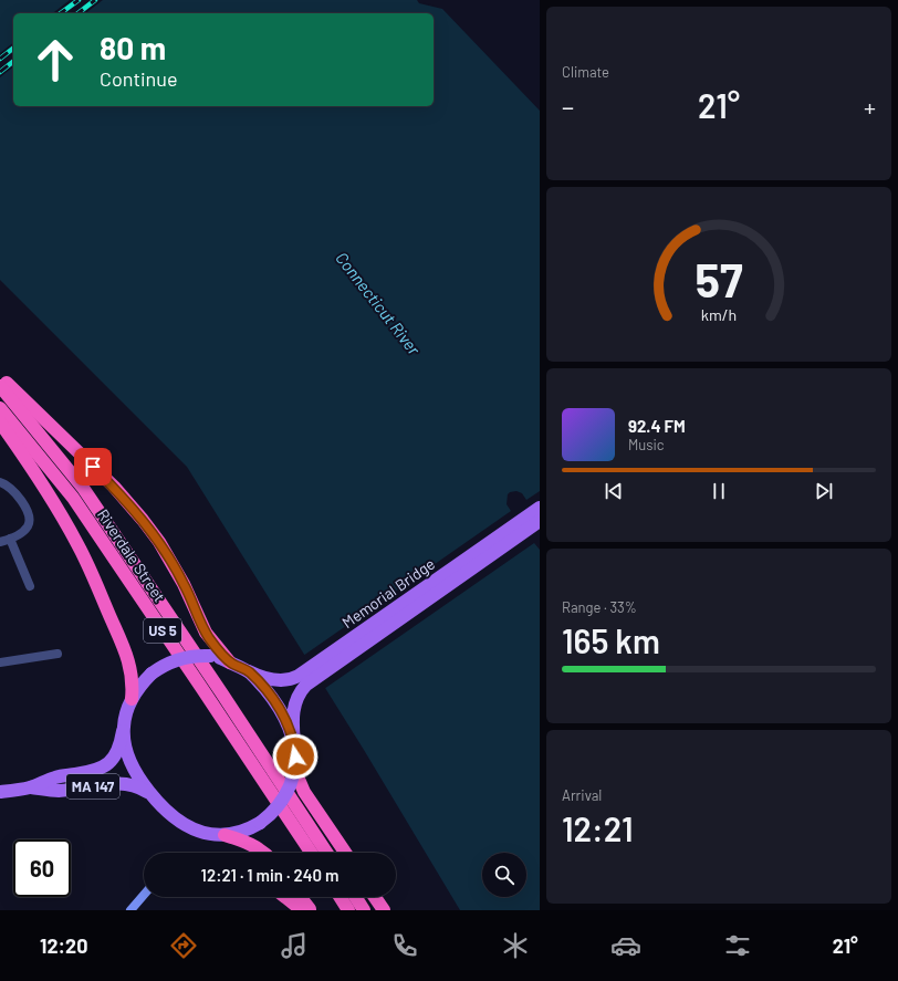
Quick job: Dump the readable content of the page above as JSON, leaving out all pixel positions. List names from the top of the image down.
{
  "streets": {
    "highway": ["Riverdale Street", "US 5"],
    "main road": ["Memorial Bridge", "MA 147"]
  },
  "crossings": [
    ["Memorial Bridge", "MA 147"]
  ],
  "water": ["Connecticut River"],
  "page": {
    "tile": [
      "Climate",
      ["Range · 33%", "165 km"],
      ["Arrival", "12:21"]
    ],
    "turn": ["80 m", "Continue"],
    "heat": ["−", "21°", "+"],
    "song": ["92.4 FM", "Music"],
    "limit": "60",
    "trip": "12:21 · 1 min · 240 m",
    "tabs": ["12:20", "21°"],
    "gauge": ["57", "km/h"]
  }
}
